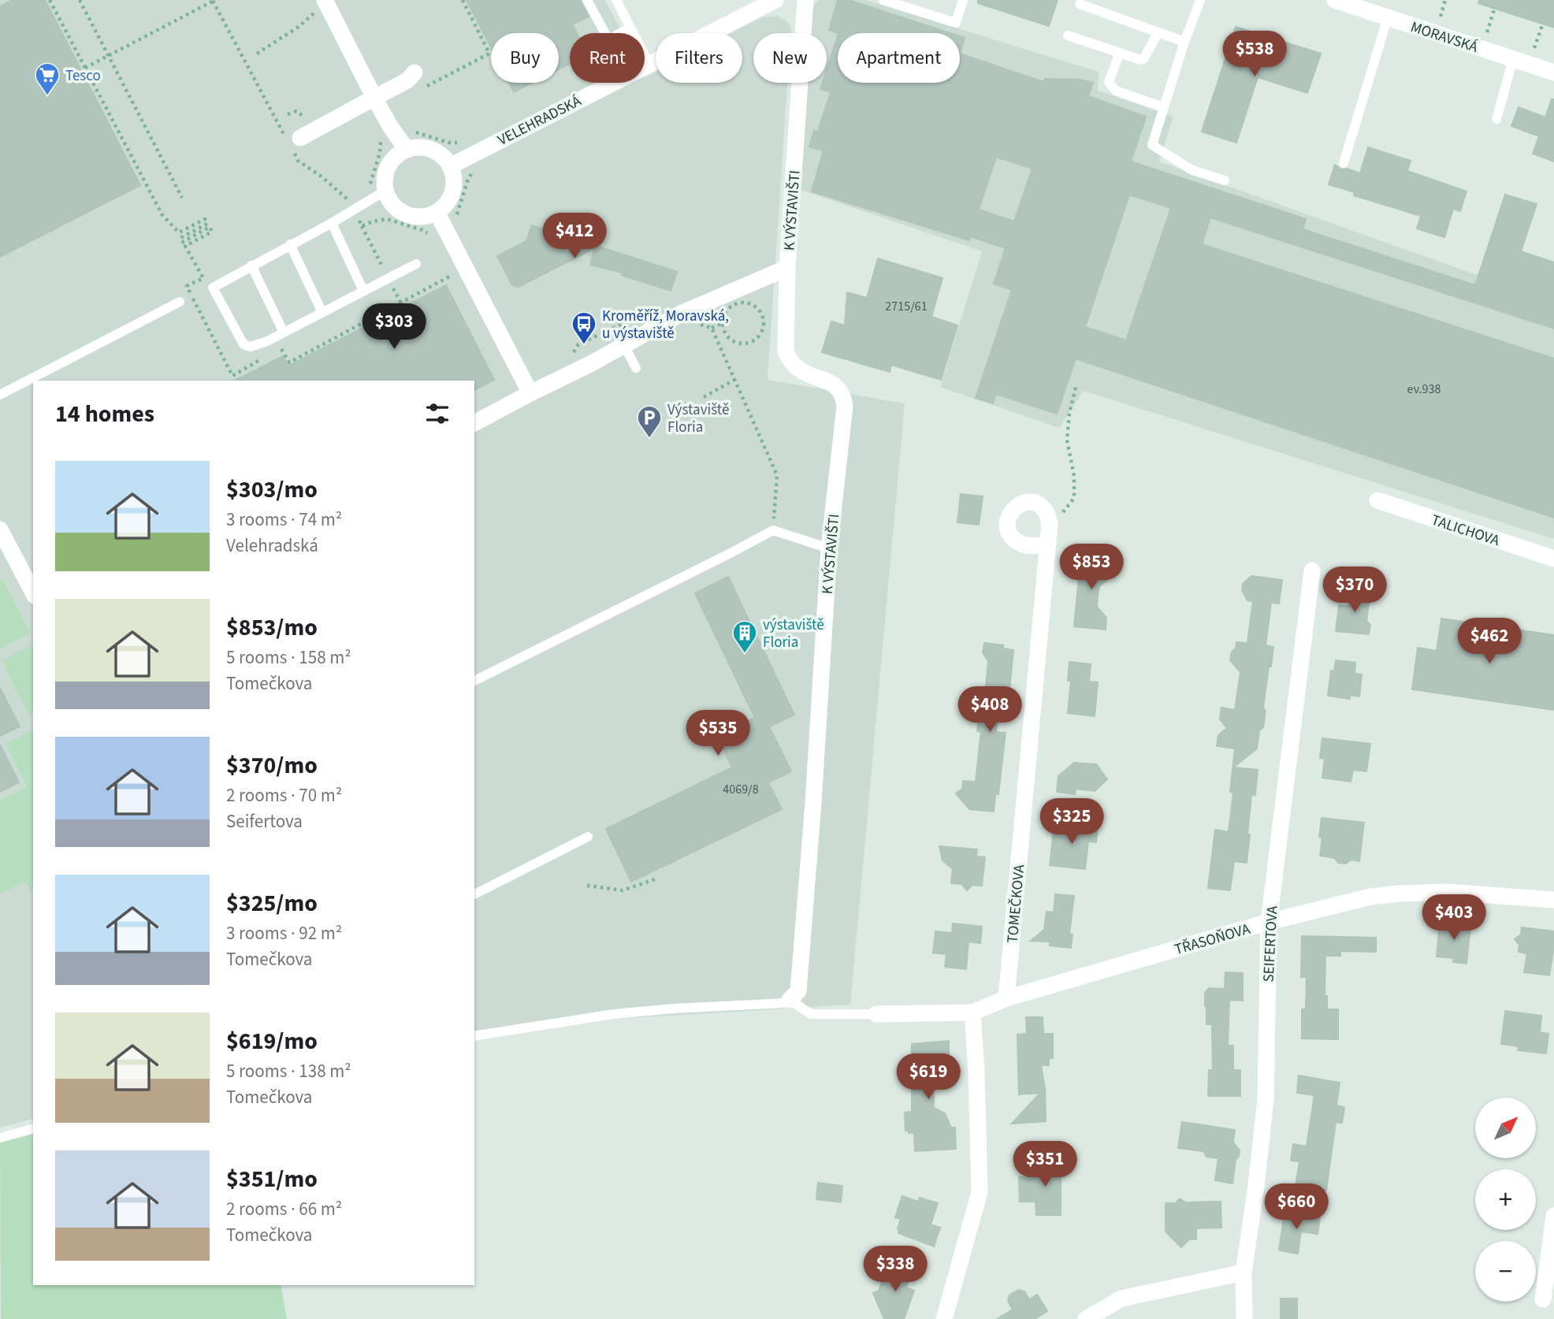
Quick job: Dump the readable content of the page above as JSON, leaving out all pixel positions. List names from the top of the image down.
{
  "streets": {
    "street": [
      "MORAVSKÁ",
      "VELEHRADSKÁ",
      "K VÝSTAVIŠTI",
      "TALICHOVA",
      "TOMEČKOVA",
      "TŘASOŇOVA",
      "SEIFERTOVA"
    ]
  },
  "crossings": [
    ["TOMEČKOVA", "TŘASOŇOVA"],
    ["TŘASOŇOVA", "SEIFERTOVA"]
  ],
  "places": {
    "supermarket": ["Tesco"],
    "bus stop": ["Kroměříž, Moravská, u výstaviště"],
    "parking": ["Výstaviště Floria"],
    "building": ["výstaviště Floria"]
  },
  "house_numbers": ["2715/61", "ev.938", "4069/8"],
  "north": "top right",
  "page": {
    "price": [
      "$538",
      "$412",
      "$303",
      "$853",
      "$370",
      "$462",
      "$408",
      "$535",
      "$325",
      "$403",
      "$619",
      "$351",
      "$660",
      "$338"
    ],
    "chip": [
      "Buy",
      "Rent",
      "Filters",
      "New",
      "Apartment"
    ],
    "heading": "14 homes",
    "list": [
      {
        "name": "$303/mo",
        "note": "3 rooms · 74 m² · Velehradská"
      },
      {
        "name": "$853/mo",
        "note": "5 rooms · 158 m² · Tomečkova"
      },
      {
        "name": "$370/mo",
        "note": "2 rooms · 70 m² · Seifertova"
      },
      {
        "name": "$325/mo",
        "note": "3 rooms · 92 m² · Tomečkova"
      },
      {
        "name": "$619/mo",
        "note": "5 rooms · 138 m² · Tomečkova"
      },
      {
        "name": "$351/mo",
        "note": "2 rooms · 66 m² · Tomečkova"
      }
    ],
    "map_buttons": ["+", "−"]
  }
}
